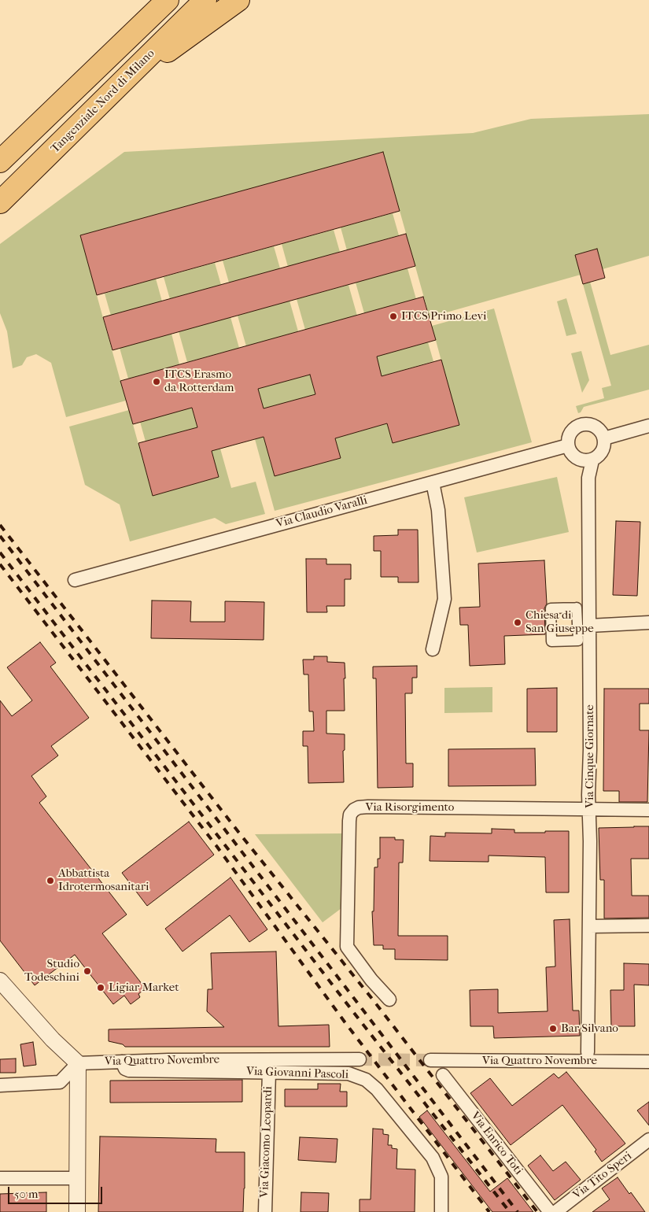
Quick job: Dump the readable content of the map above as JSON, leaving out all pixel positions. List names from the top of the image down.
{
  "streets": {
    "highway": ["Tangenziale Nord di Milano"],
    "street": [
      "Via Claudio Varalli",
      "Via Cinque Giornate",
      "Via Risorgimento",
      "Via Quattro Novembre",
      "Via Giovanni Pascoli",
      "Via Giacomo Leopardi",
      "Via Enrico Toti",
      "Via Tito Speri"
    ]
  },
  "crossings": [
    ["Via Claudio Varalli", "Via Cinque Giornate"],
    ["Via Cinque Giornate", "Via Risorgimento"],
    ["Via Quattro Novembre", "Via Giovanni Pascoli"],
    ["Via Giovanni Pascoli", "Via Giacomo Leopardi"]
  ],
  "places": [
    "ITCS Primo Levi",
    "ITCS Erasmo da Rotterdam",
    "Chiesa di San Giuseppe",
    "Abbattista Idrotermosanitari",
    "Studio Todeschini",
    "Ligiar Market",
    "Bar Silvano"
  ],
  "scale_bar": "50 m"
}
